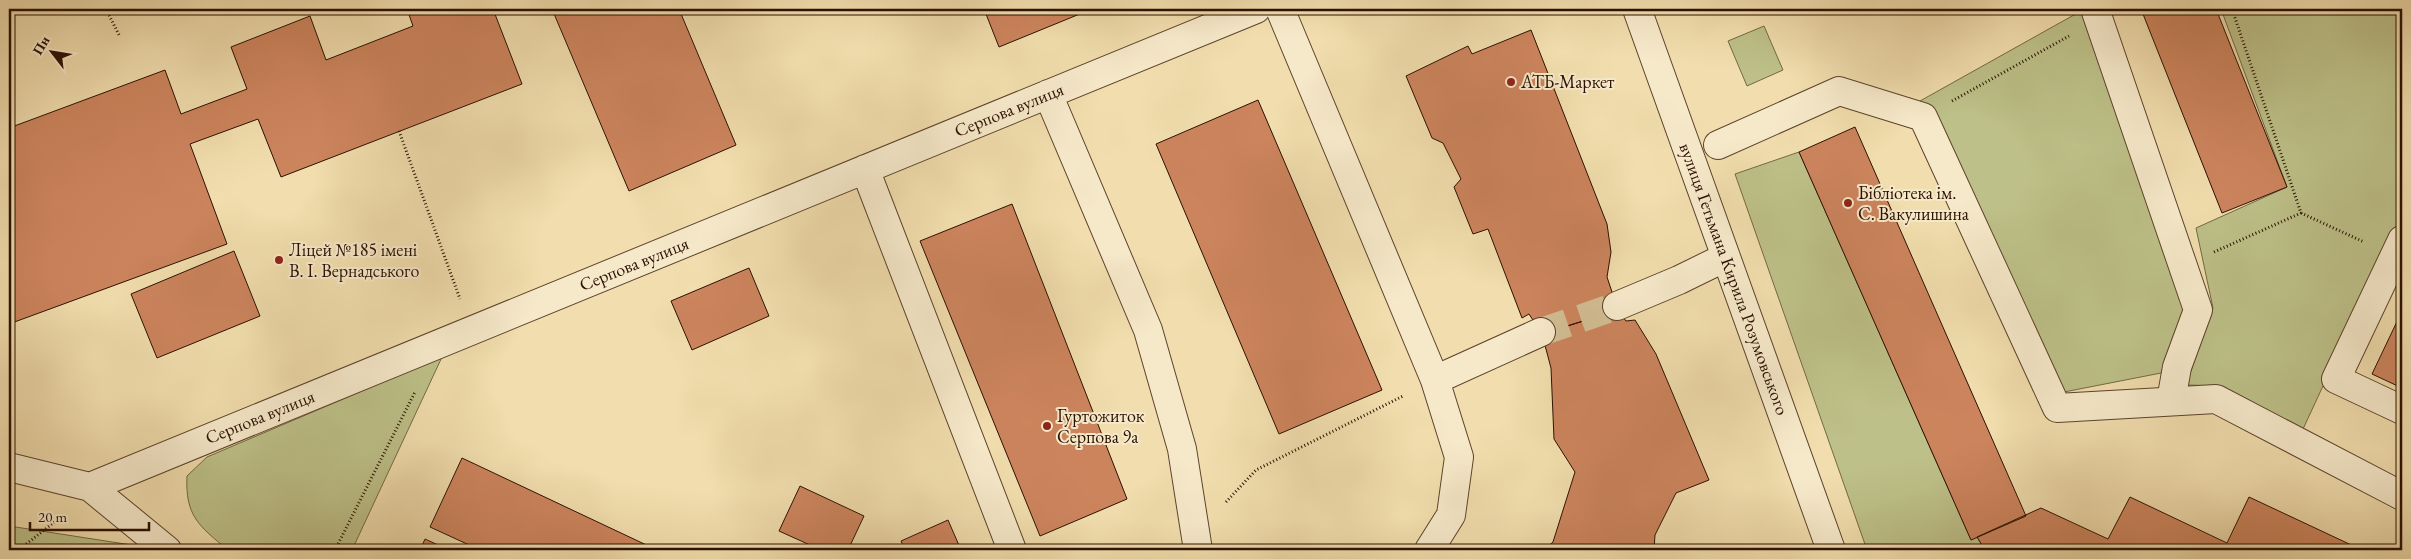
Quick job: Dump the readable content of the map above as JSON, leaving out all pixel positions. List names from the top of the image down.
{
  "streets": {
    "street": ["Серпова вулиця", "вулиця Гетьмана Кирила Розумовського"]
  },
  "places": [
    "АТБ-Маркет",
    "Бібліотека ім. С. Вакулишина",
    "Ліцей №185 імені В. І. Вернадського",
    "Гуртожиток Серпова 9а"
  ],
  "scale_bar": "20 m",
  "north": "top left"
}
